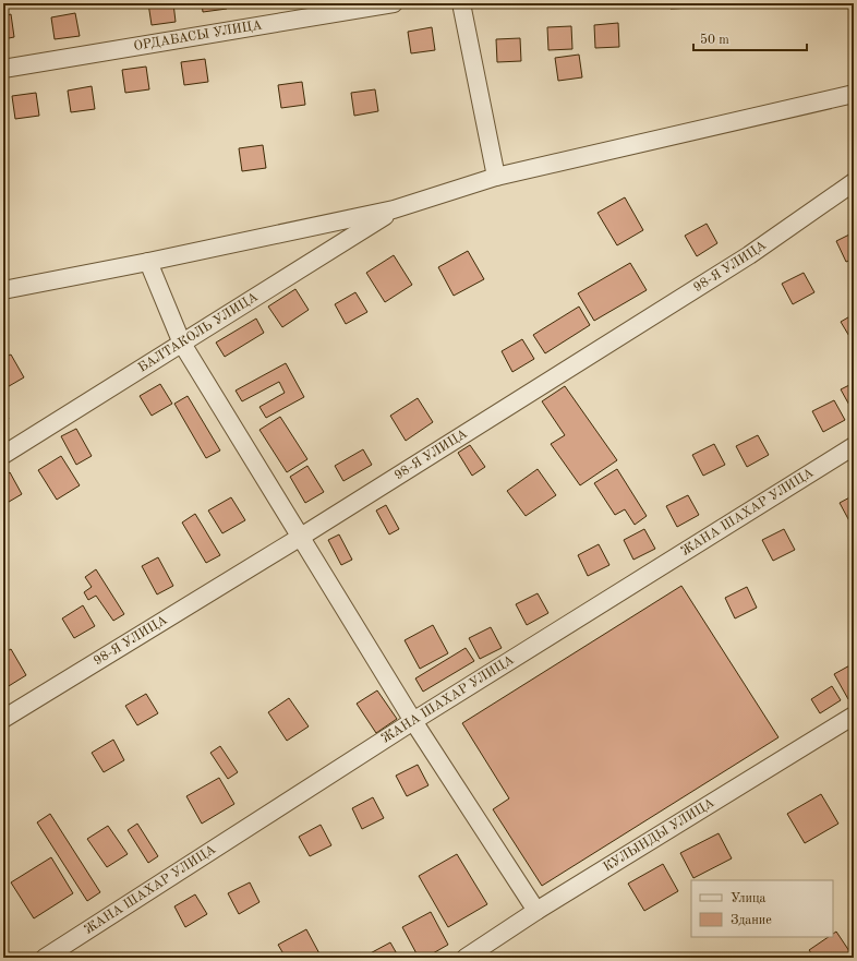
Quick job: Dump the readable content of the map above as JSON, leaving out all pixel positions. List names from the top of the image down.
{
  "streets": {
    "street": [
      "ОРДАБАСЫ УЛИЦА",
      "98-Я УЛИЦА",
      "БАЛТАКОЛЬ УЛИЦА",
      "ЖАНА ШАХАР УЛИЦА",
      "КУЛЫНДЫ УЛИЦА"
    ]
  },
  "legend": ["Улица", "Здание"],
  "scale_bar": "50 m"
}
